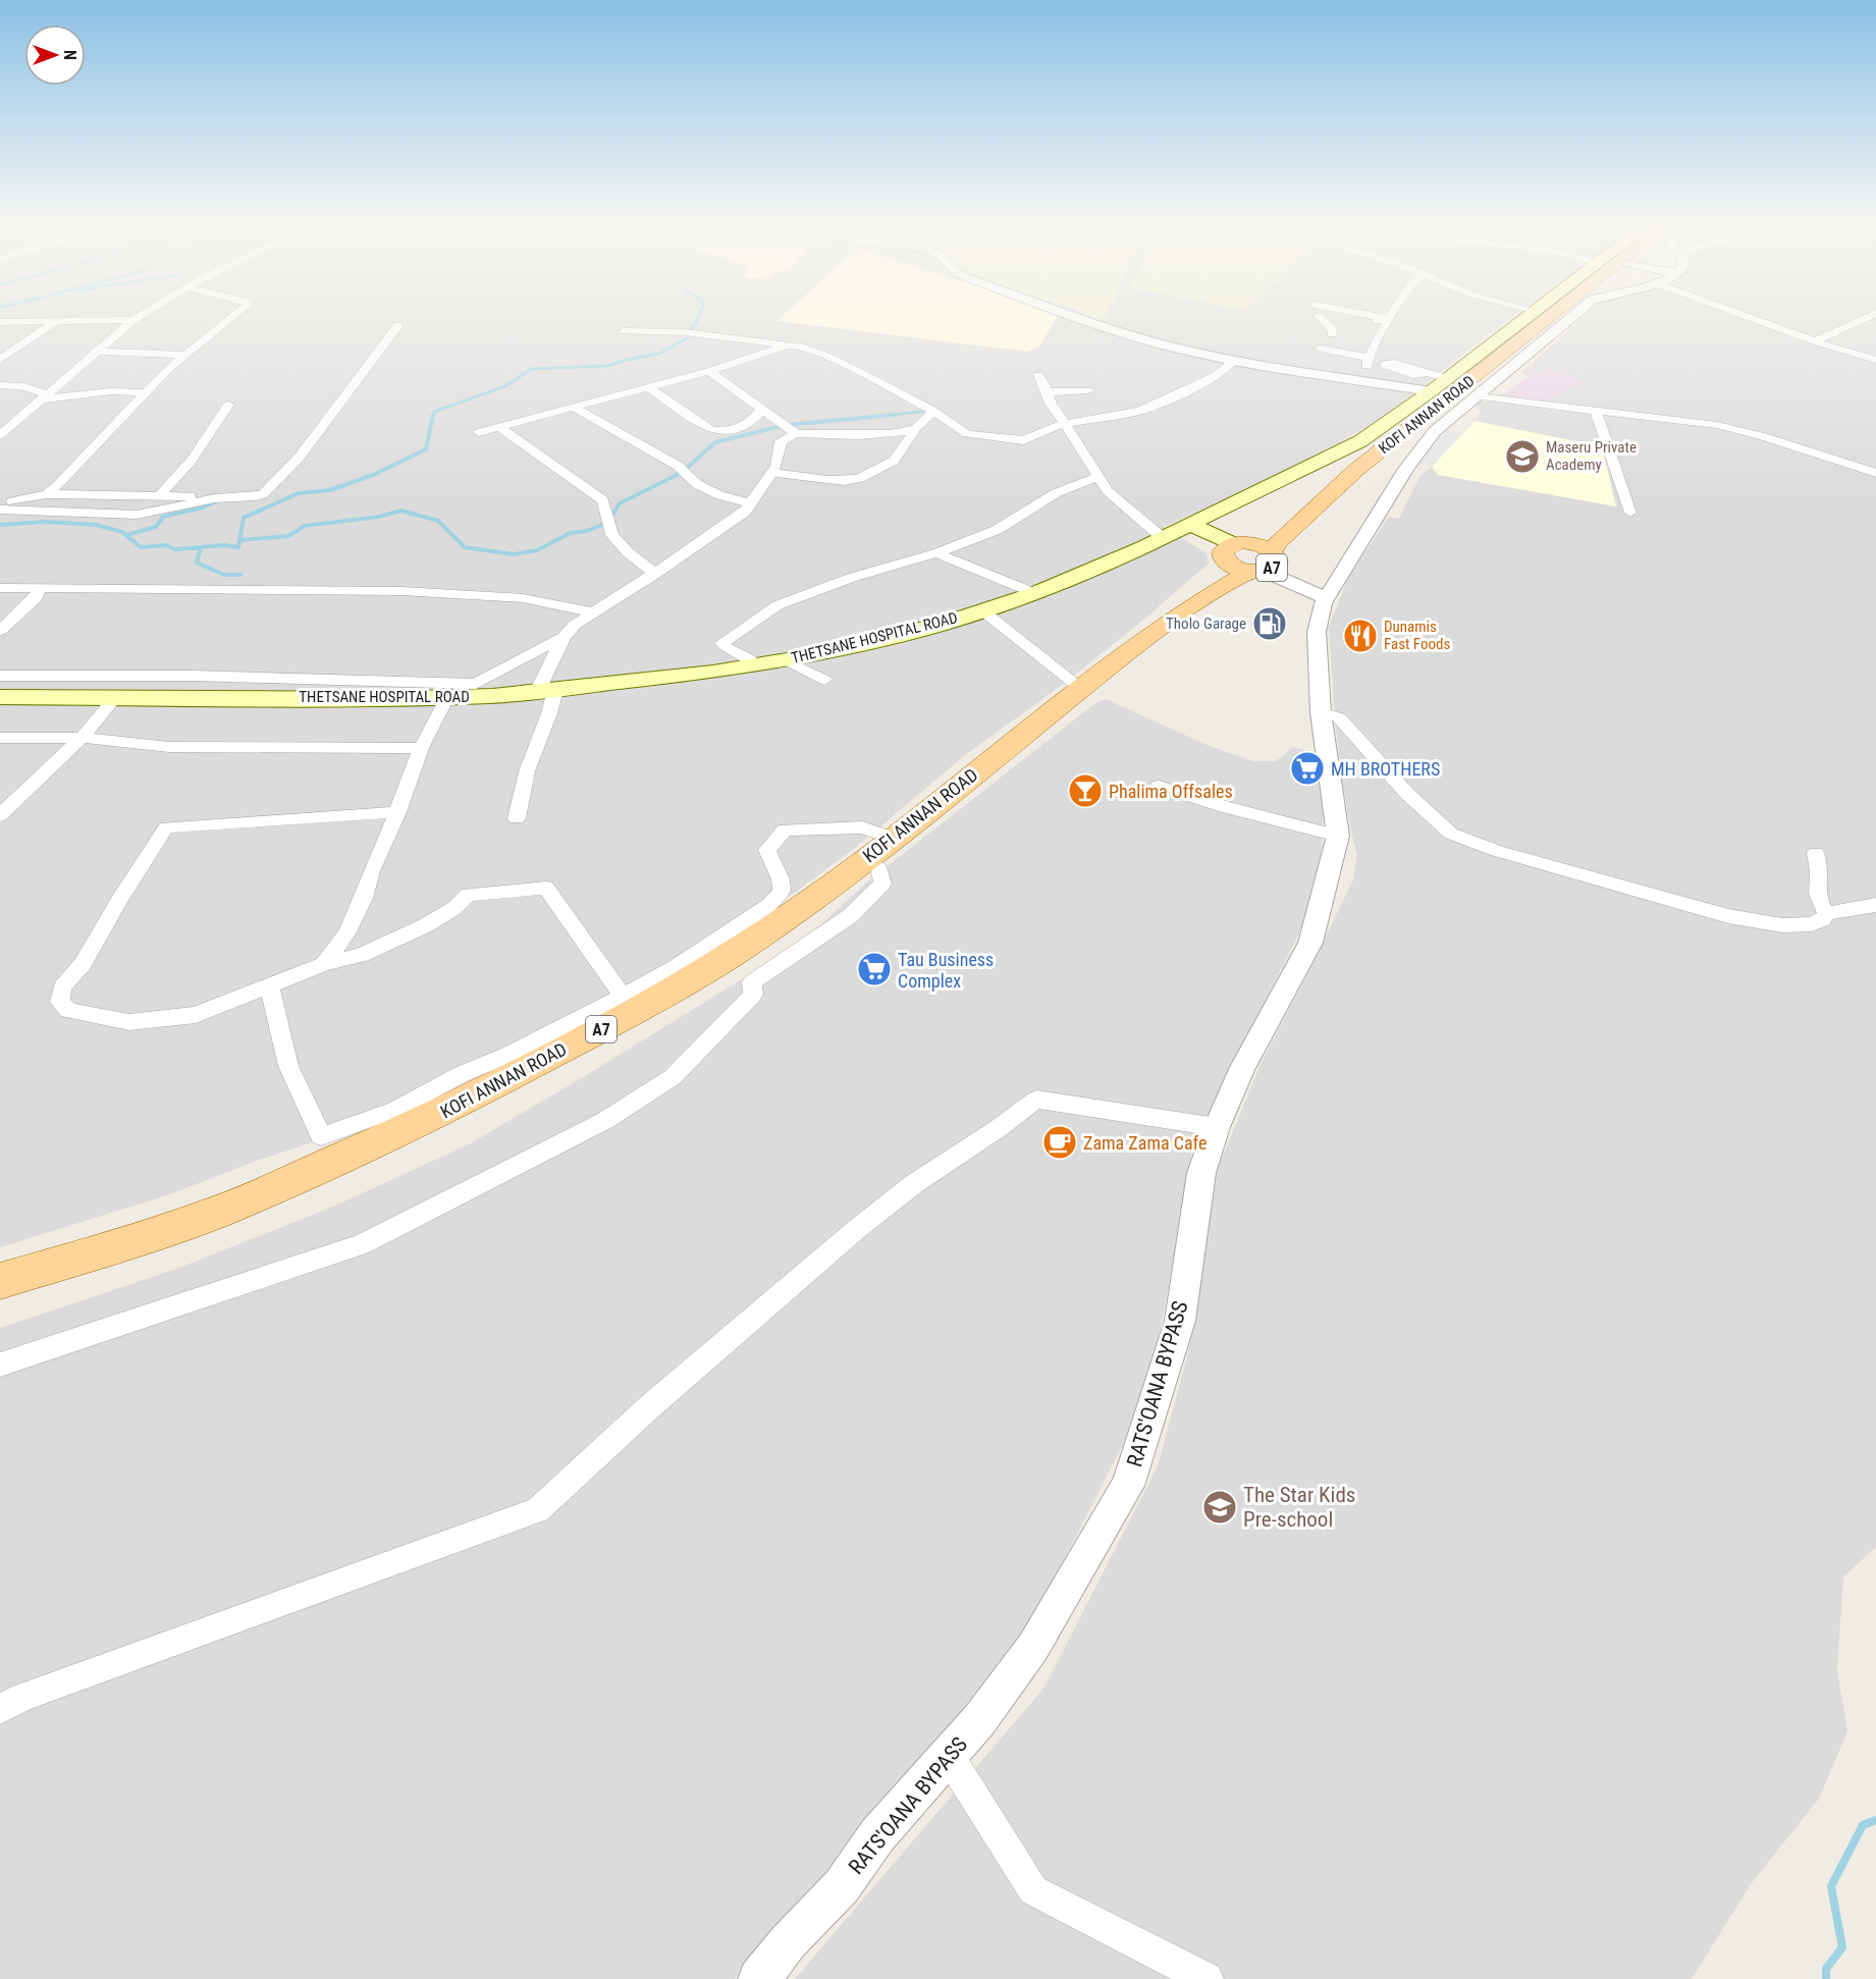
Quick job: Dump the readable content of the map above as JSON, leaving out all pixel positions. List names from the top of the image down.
{
  "streets": {
    "main road": ["KOFI ANNAN ROAD", "A7", "THETSANE HOSPITAL ROAD"],
    "street": ["RATS'OANA BYPASS"]
  },
  "places": {
    "school or university": ["Maseru Private Academy", "The Star Kids Pre-school"],
    "fuel station": ["Tholo Garage"],
    "restaurant": ["Dunamis Fast Foods"],
    "supermarket": ["MH BROTHERS", "Tau Business Complex"],
    "bar": ["Phalima Offsales"],
    "cafe": ["Zama Zama Cafe"]
  },
  "north": "right"
}
